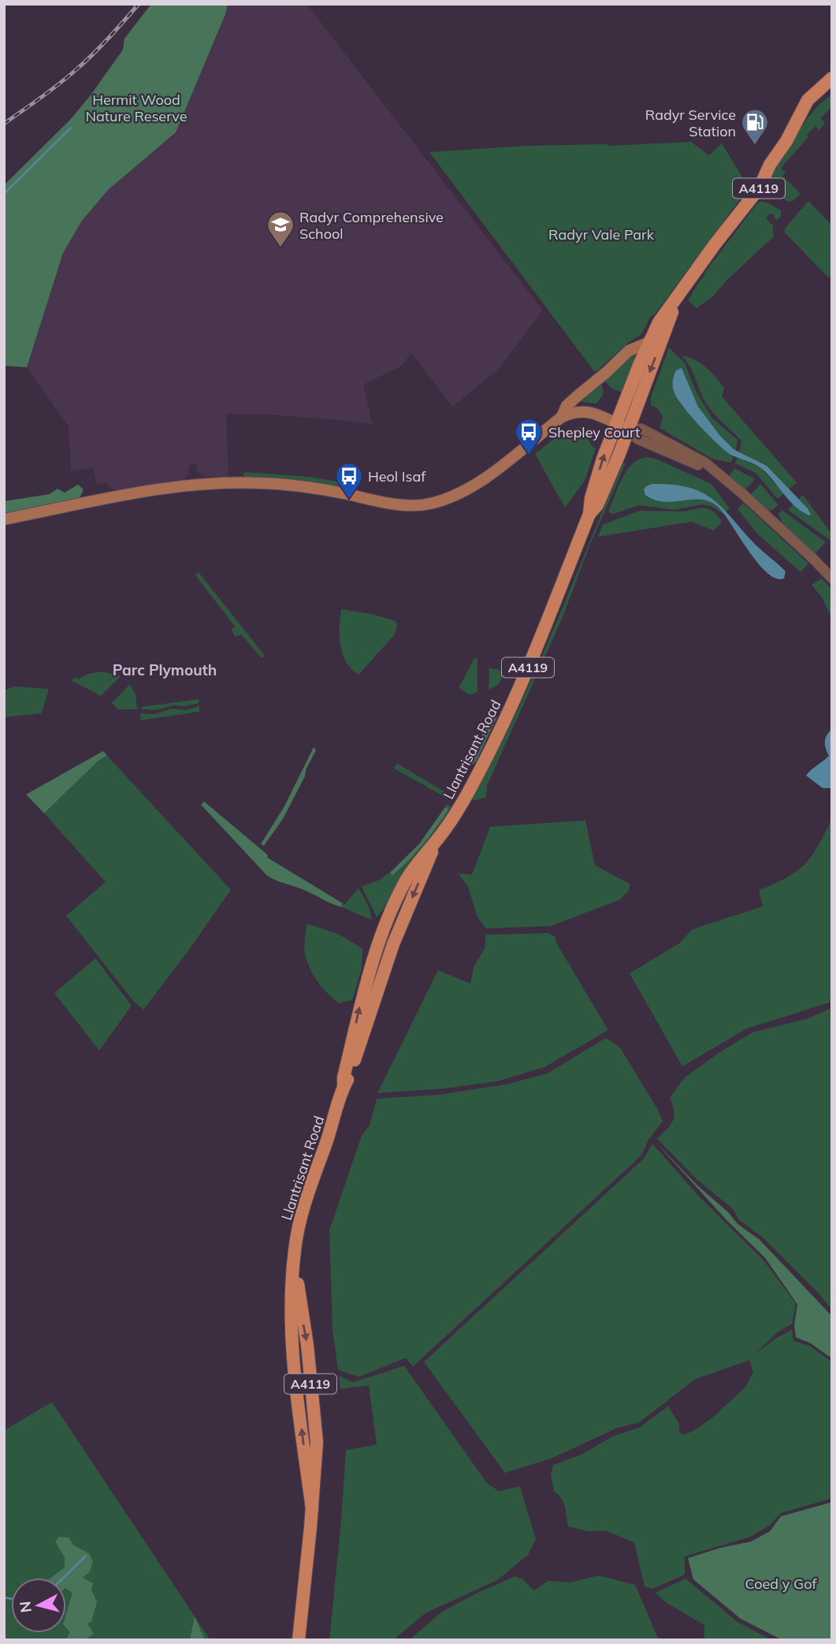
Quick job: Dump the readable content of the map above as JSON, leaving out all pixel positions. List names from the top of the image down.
{
  "streets": {
    "main road": ["A4119", "Llantrisant Road"]
  },
  "districts": ["Parc Plymouth"],
  "parks": ["Hermit Wood Nature Reserve", "Radyr Vale Park", "Coed y Gof"],
  "places": {
    "fuel station": ["Radyr Service Station"],
    "school or university": ["Radyr Comprehensive School"],
    "bus stop": ["Shepley Court", "Heol Isaf"]
  },
  "north": "left"
}
